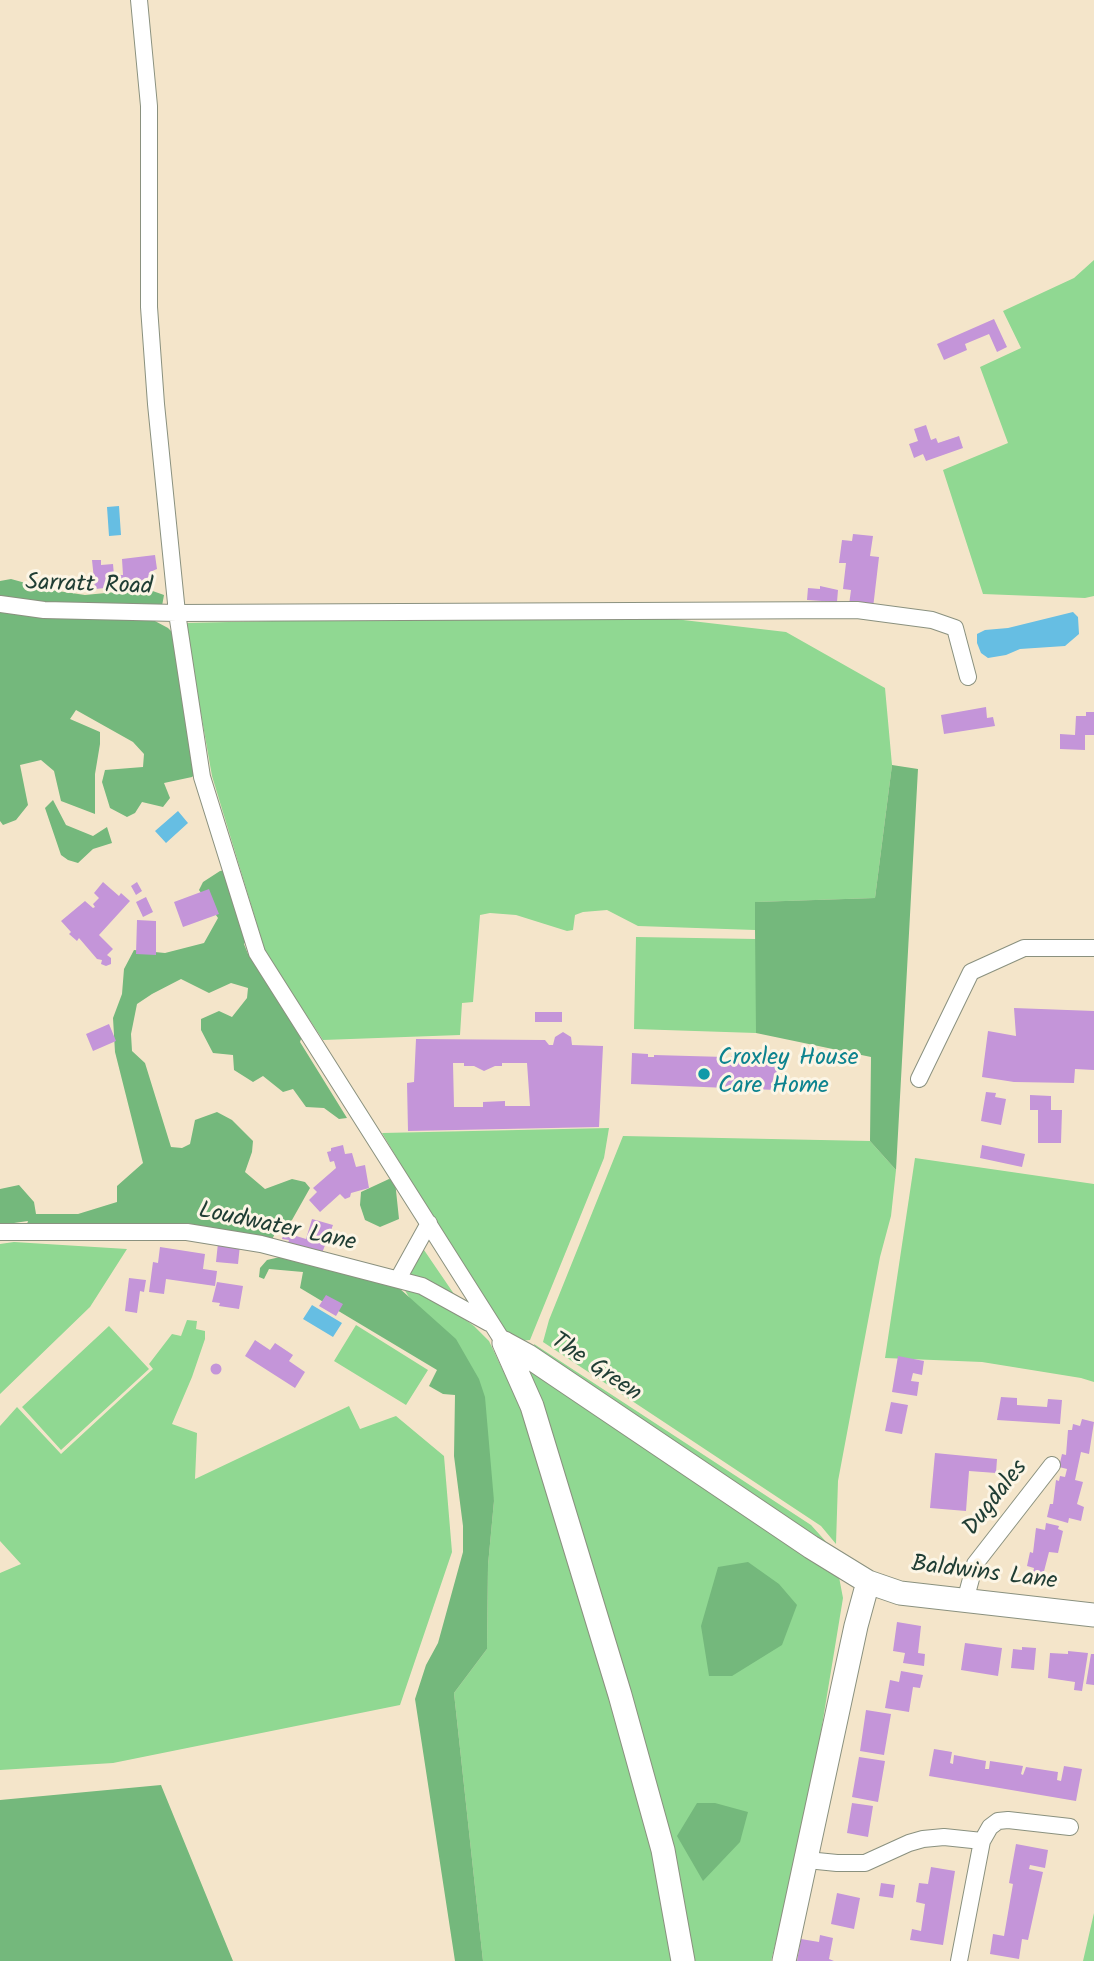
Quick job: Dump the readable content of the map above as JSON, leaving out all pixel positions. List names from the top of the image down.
{
  "streets": {
    "street": [
      "Sarratt Road",
      "Loudwater Lane",
      "The Green",
      "Dugdales",
      "Baldwins Lane"
    ]
  },
  "crossings": [
    ["Loudwater Lane", "The Green"],
    ["The Green", "Baldwins Lane"],
    ["Dugdales", "Baldwins Lane"]
  ],
  "places": ["Croxley House Care Home"]
}
